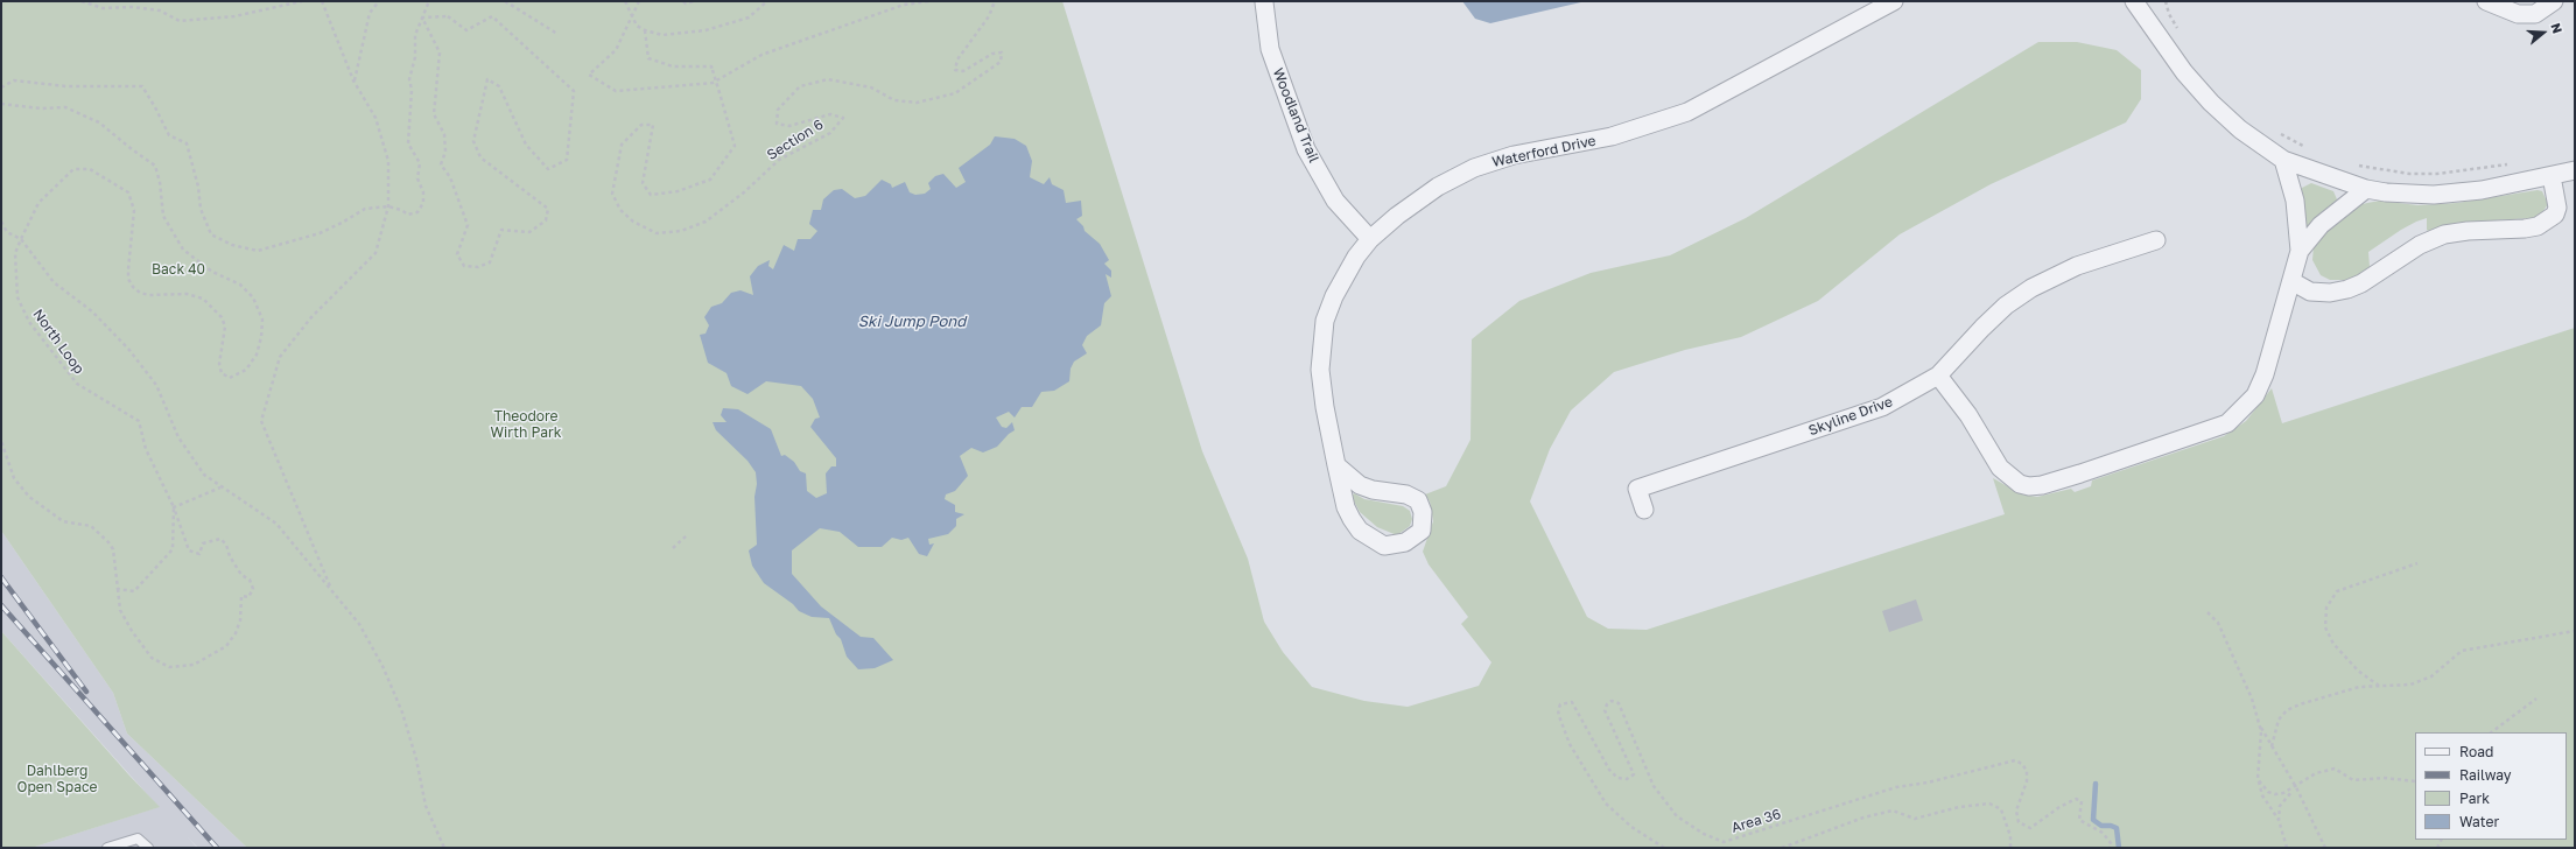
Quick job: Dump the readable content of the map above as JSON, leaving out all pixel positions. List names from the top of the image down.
{
  "streets": {
    "street": ["Woodland Trail", "Waterford Drive", "Skyline Drive"],
    "path": ["Section 6", "North Loop", "Area 36"]
  },
  "crossings": [
    ["Woodland Trail", "Waterford Drive"]
  ],
  "water": ["Ski Jump Pond"],
  "parks": ["Back 40", "Theodore Wirth Park", "Dahlberg Open Space"],
  "legend": [
    "Road",
    "Railway",
    "Park",
    "Water"
  ],
  "north": "right"
}
